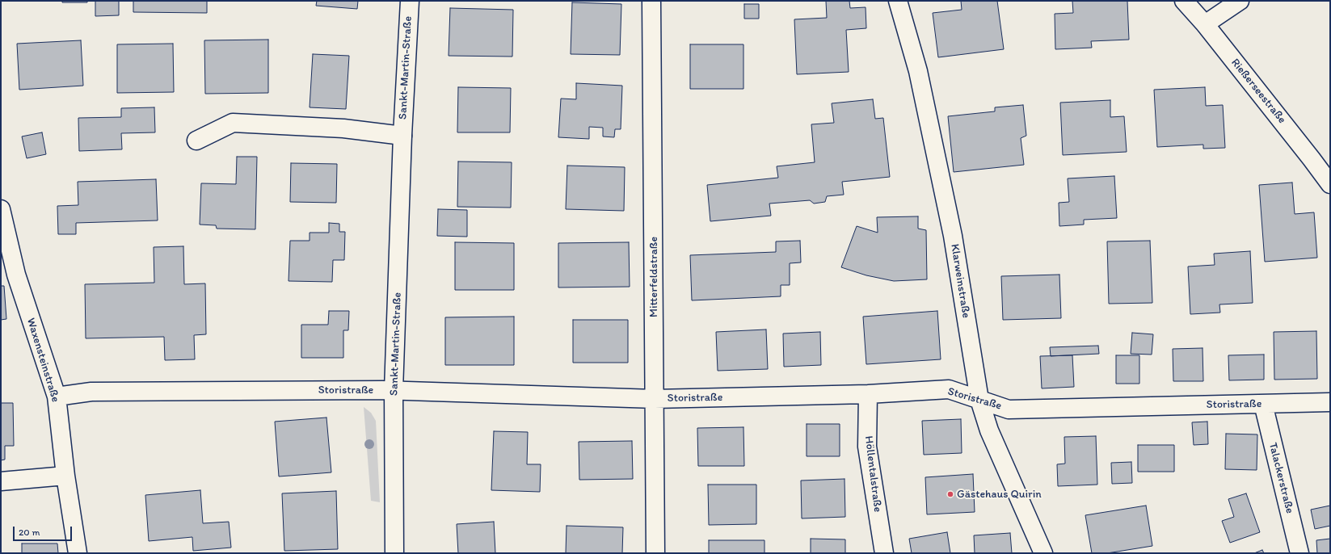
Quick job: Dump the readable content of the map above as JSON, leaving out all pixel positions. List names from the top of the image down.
{
  "streets": {
    "street": [
      "Sankt-Martin-Straße",
      "Rießerseestraße",
      "Mitterfeldstraße",
      "Klarweinstraße",
      "Waxensteinstraße",
      "Storistraße",
      "Höllentalstraße",
      "Talackerstraße"
    ]
  },
  "crossings": [
    ["Sankt-Martin-Straße", "Storistraße"],
    ["Mitterfeldstraße", "Storistraße"],
    ["Klarweinstraße", "Storistraße"],
    ["Waxensteinstraße", "Storistraße"],
    ["Storistraße", "Höllentalstraße"],
    ["Storistraße", "Talackerstraße"]
  ],
  "places": ["Gästehaus Quirin"],
  "scale_bar": "20 m"
}
